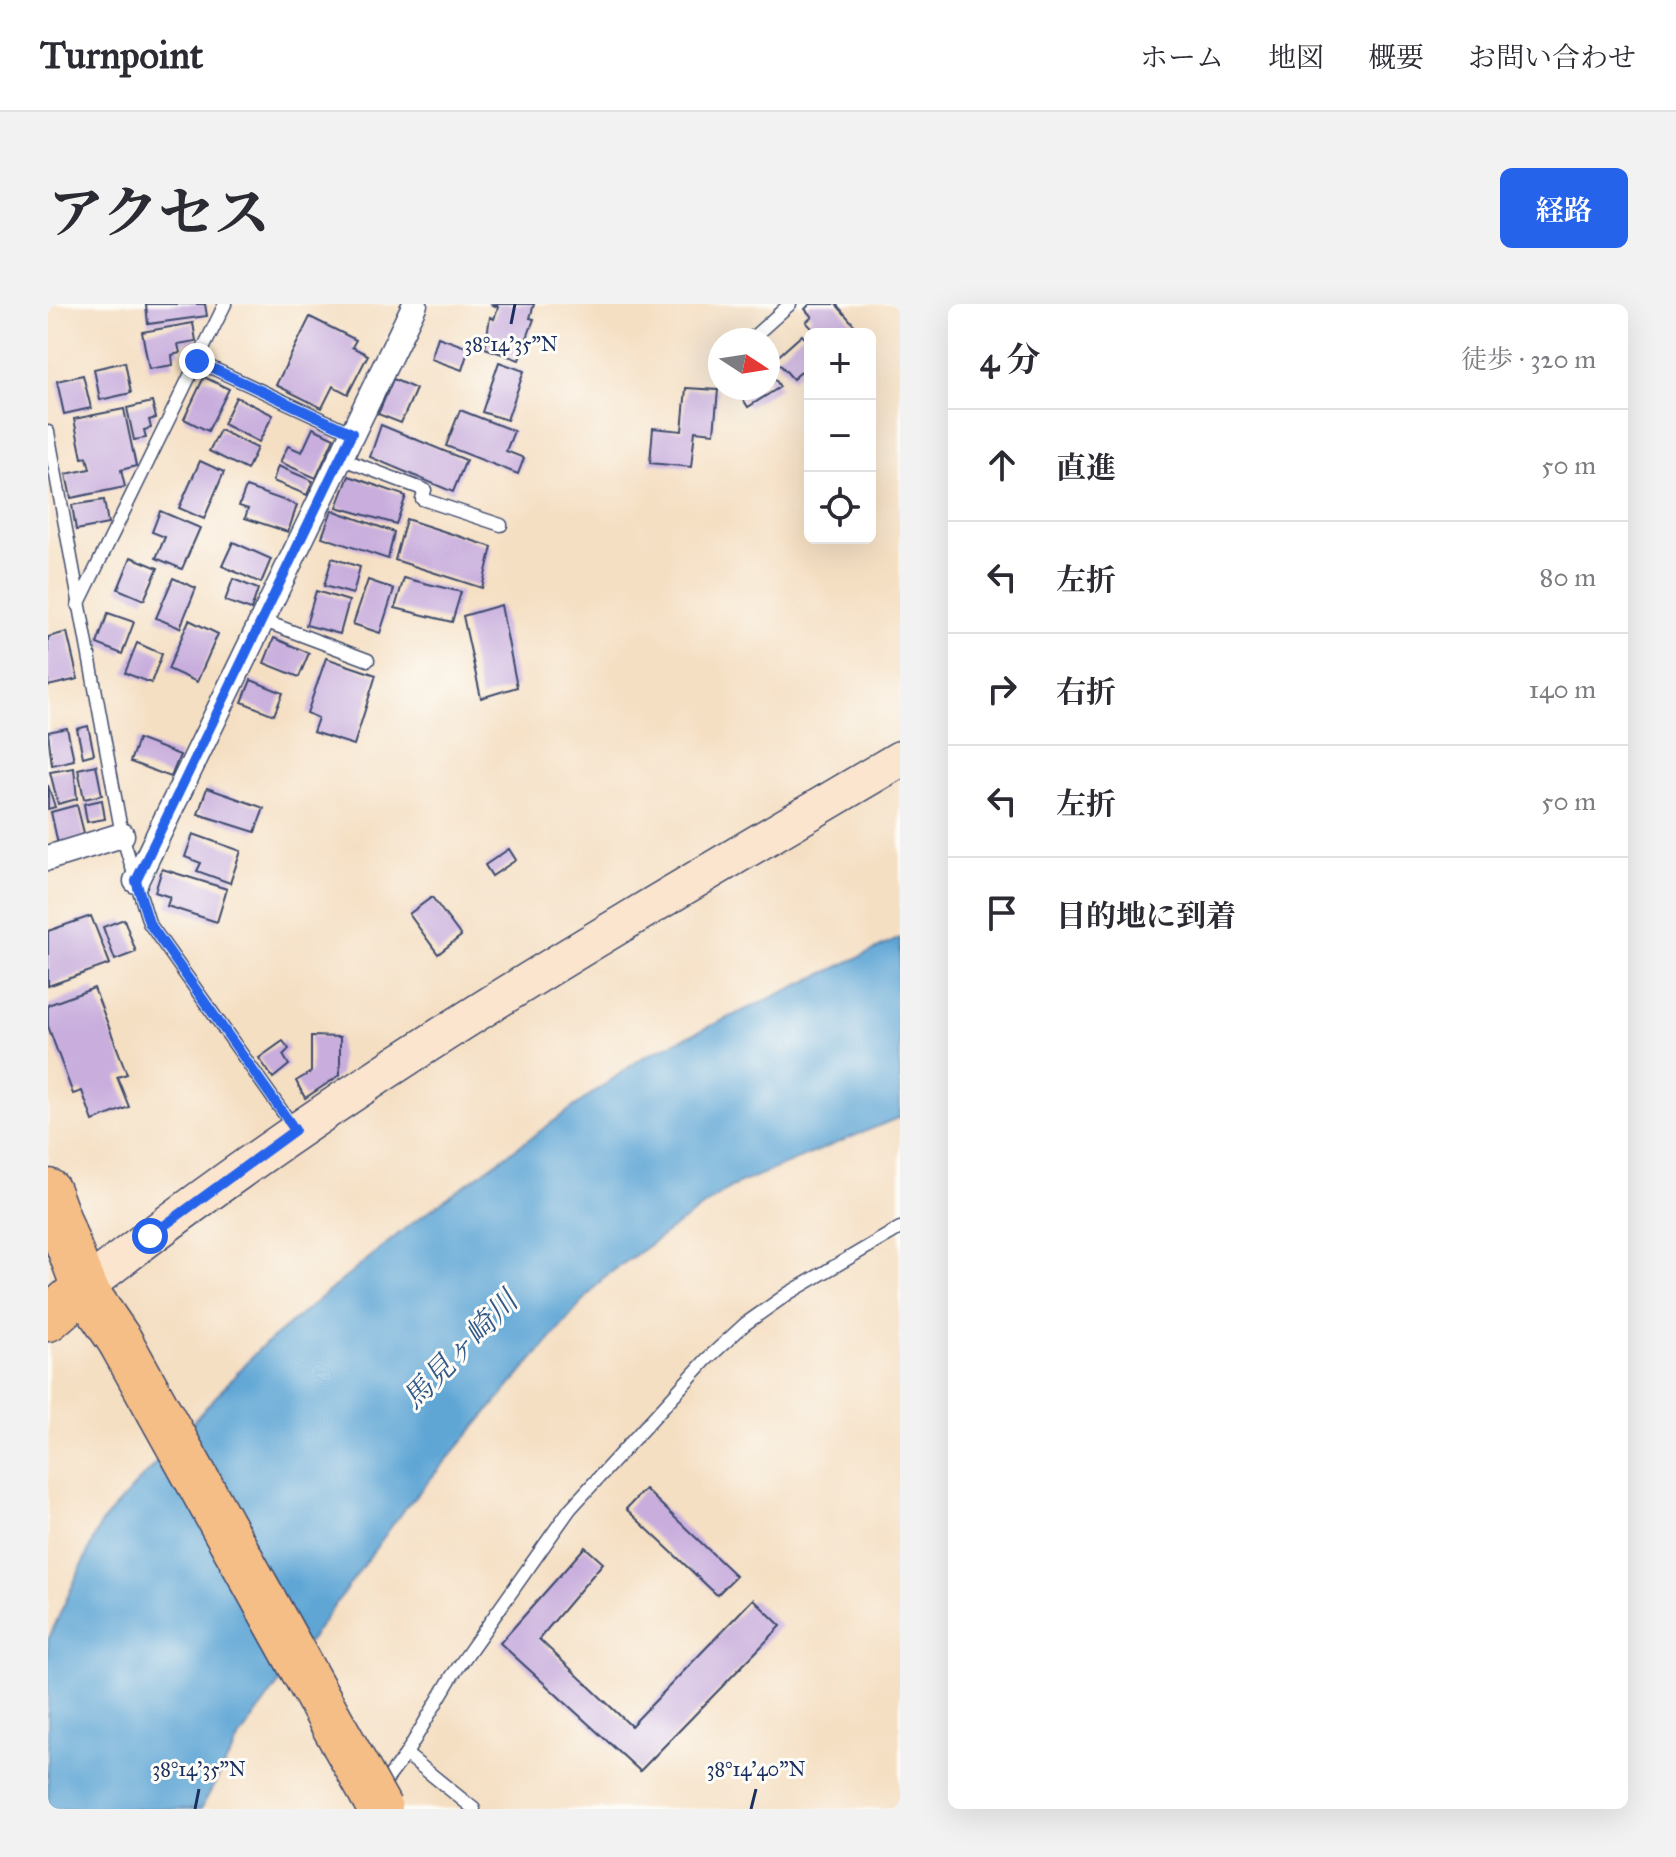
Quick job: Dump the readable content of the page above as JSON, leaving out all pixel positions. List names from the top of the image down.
{
  "water": ["馬見ヶ崎川"],
  "north": "right",
  "page": {
    "header": "Turnpoint",
    "nav": [
      "ホーム",
      "地図",
      "概要",
      "お問い合わせ"
    ],
    "title": "アクセス",
    "buttons": "経路",
    "heading": ["4 分", "徒歩 · 320 m"],
    "map_buttons": ["+", "−"],
    "list": [
      ["直進", "50 m"],
      ["左折", "80 m"],
      ["右折", "140 m"],
      ["左折", "50 m"],
      "目的地に到着"
    ]
  },
  "coordinates": ["38°14'35\"N", "38°14'40\"N"]
}
